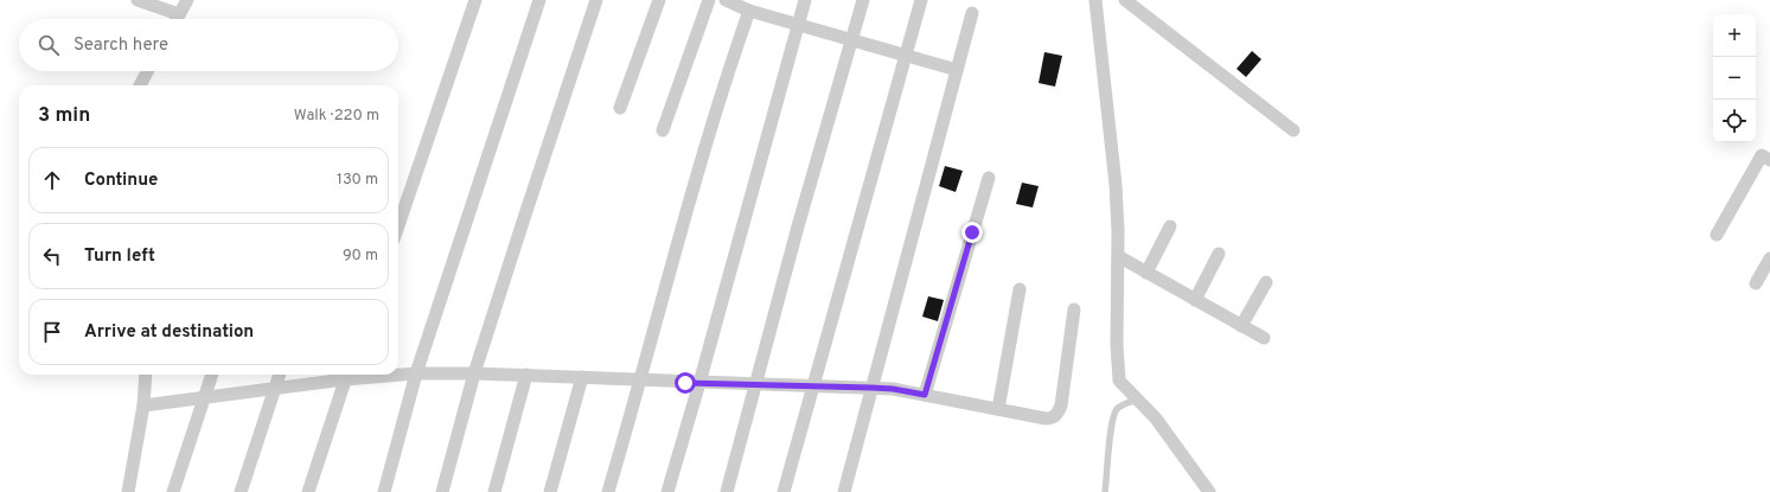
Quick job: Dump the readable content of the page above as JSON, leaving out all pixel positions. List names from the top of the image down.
{
  "page": {
    "map_buttons": ["+", "−"],
    "search": "Search here",
    "heading": ["3 min", "Walk · 220 m"],
    "list": [
      ["Continue", "130 m"],
      ["Turn left", "90 m"],
      "Arrive at destination"
    ]
  }
}
